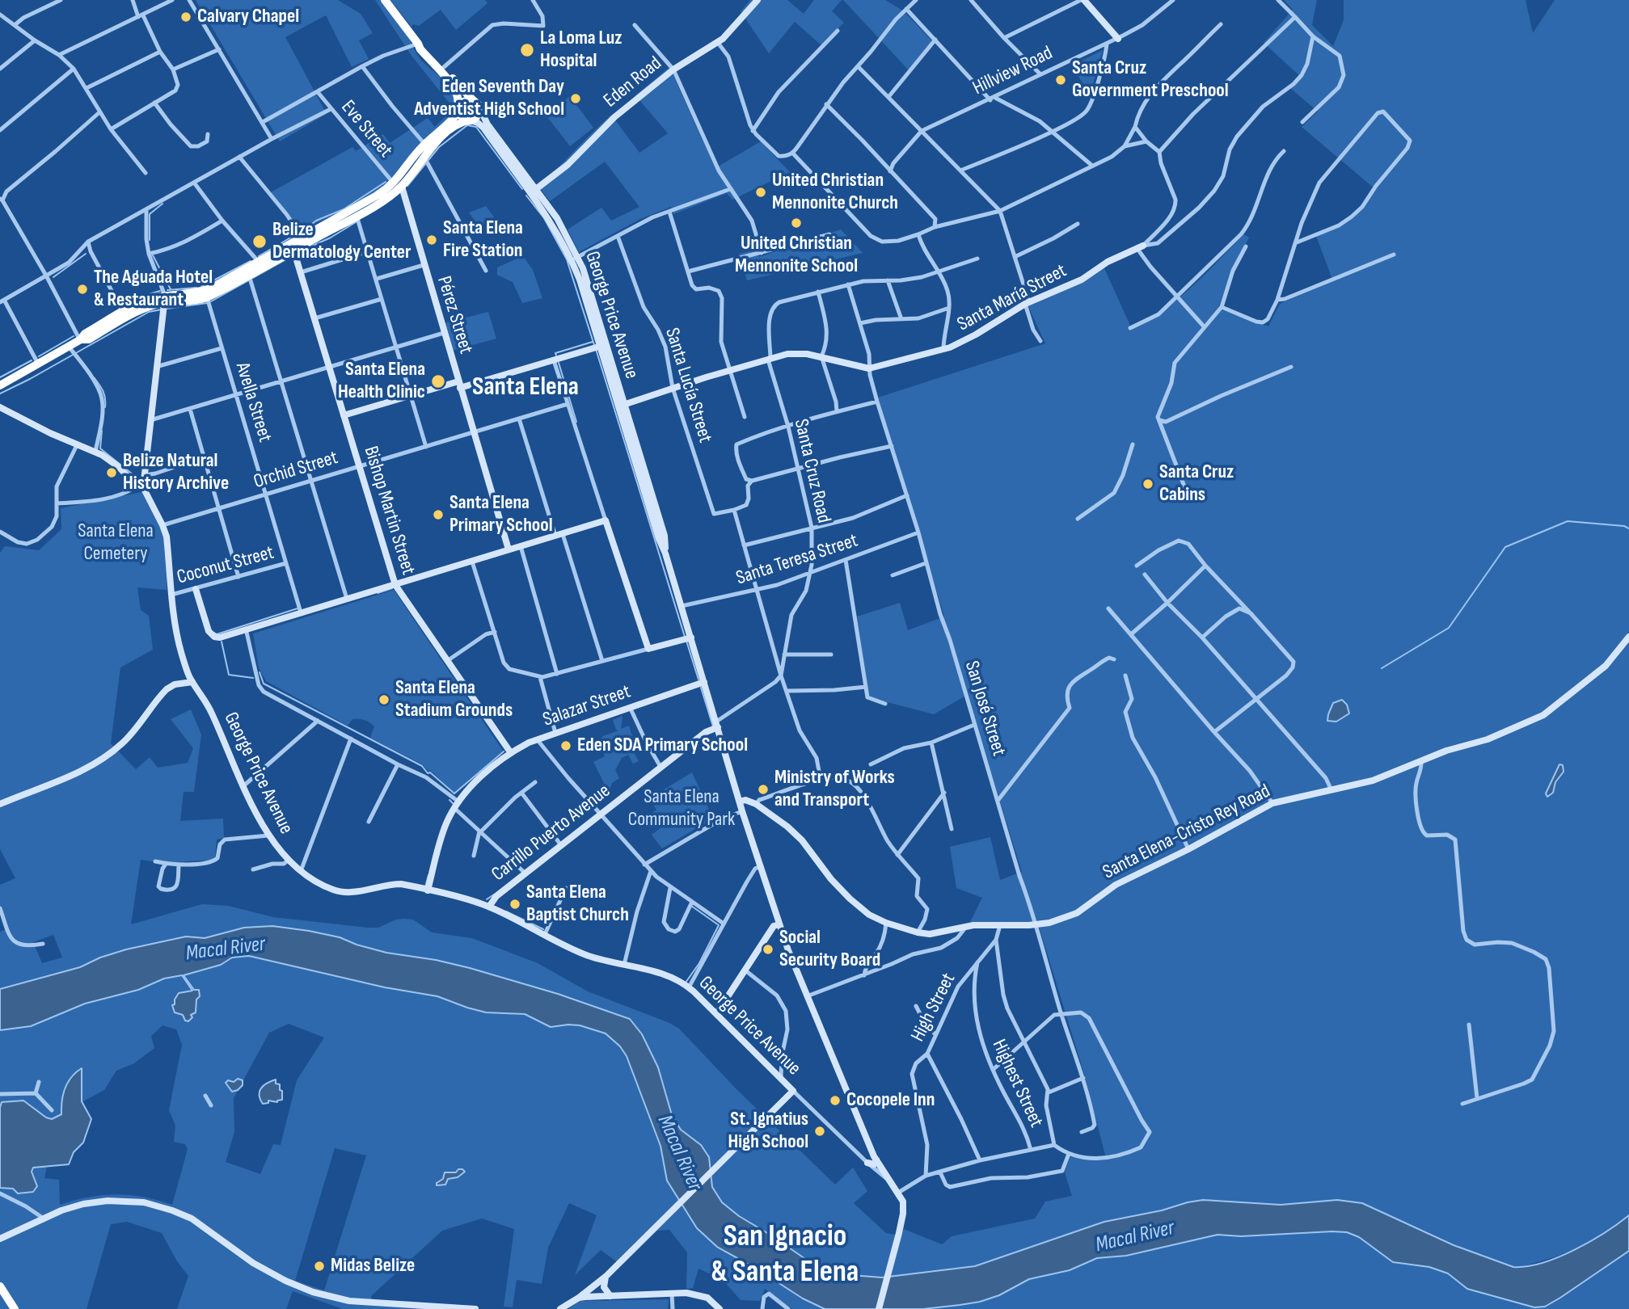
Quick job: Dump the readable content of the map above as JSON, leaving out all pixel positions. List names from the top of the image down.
{
  "streets": {
    "main road": [
      "Eden Road",
      "Santa María Street",
      "Pérez Street",
      "George Price Avenue",
      "Bishop Martin Street",
      "Salazar Street",
      "Santa Elena-Cristo Rey Road",
      "Carrillo Puerto Avenue"
    ],
    "street": [
      "Hillview Road",
      "Eve Street",
      "Santa Lucía Street",
      "Avella Street",
      "Orchid Street",
      "Santa Cruz Road",
      "Santa Teresa Street",
      "Coconut Street",
      "San José Street",
      "High Street",
      "Highest Street"
    ]
  },
  "crossings": [
    ["Eden Road", "George Price Avenue"],
    ["Eve Street", "Pérez Street"],
    ["Santa María Street", "George Price Avenue"],
    ["Santa María Street", "Santa Lucía Street"],
    ["Santa María Street", "Santa Cruz Road"],
    ["Santa María Street", "San José Street"],
    ["Pérez Street", "Orchid Street"],
    ["George Price Avenue", "Orchid Street"],
    ["George Price Avenue", "Santa Teresa Street"],
    ["George Price Avenue", "Coconut Street"],
    ["George Price Avenue", "Salazar Street"],
    ["George Price Avenue", "Santa Elena-Cristo Rey Road"],
    ["George Price Avenue", "Carrillo Puerto Avenue"],
    ["Avella Street", "Orchid Street"],
    ["Avella Street", "Coconut Street"],
    ["Orchid Street", "Bishop Martin Street"],
    ["Santa Cruz Road", "Santa Teresa Street"],
    ["Santa Cruz Road", "San José Street"],
    ["Bishop Martin Street", "Salazar Street"],
    ["Santa Teresa Street", "San José Street"],
    ["San José Street", "Santa Elena-Cristo Rey Road"],
    ["Santa Elena-Cristo Rey Road", "High Street"],
    ["High Street", "Highest Street"]
  ],
  "districts": ["Santa Elena", "San Ignacio & Santa Elena"],
  "water": ["Macal River"],
  "parks": ["Santa Elena Cemetery", "Santa Elena Community Park"],
  "places": [
    "Calvary Chapel",
    "La Loma Luz Hospital",
    "Santa Cruz Government Preschool",
    "Eden Seventh Day Adventist High School",
    "United Christian Mennonite Church",
    "United Christian Mennonite School",
    "Santa Elena Fire Station",
    "Belize Dermatology Center",
    "The Aguada Hotel & Restaurant",
    "Santa Elena Health Clinic",
    "Belize Natural History Archive",
    "Santa Cruz Cabins",
    "Santa Elena Primary School",
    "Santa Elena Stadium Grounds",
    "Eden SDA Primary School",
    "Ministry of Works and Transport",
    "Santa Elena Baptist Church",
    "Social Security Board",
    "Cocopele Inn",
    "St. Ignatius High School",
    "Midas Belize"
  ]
}
